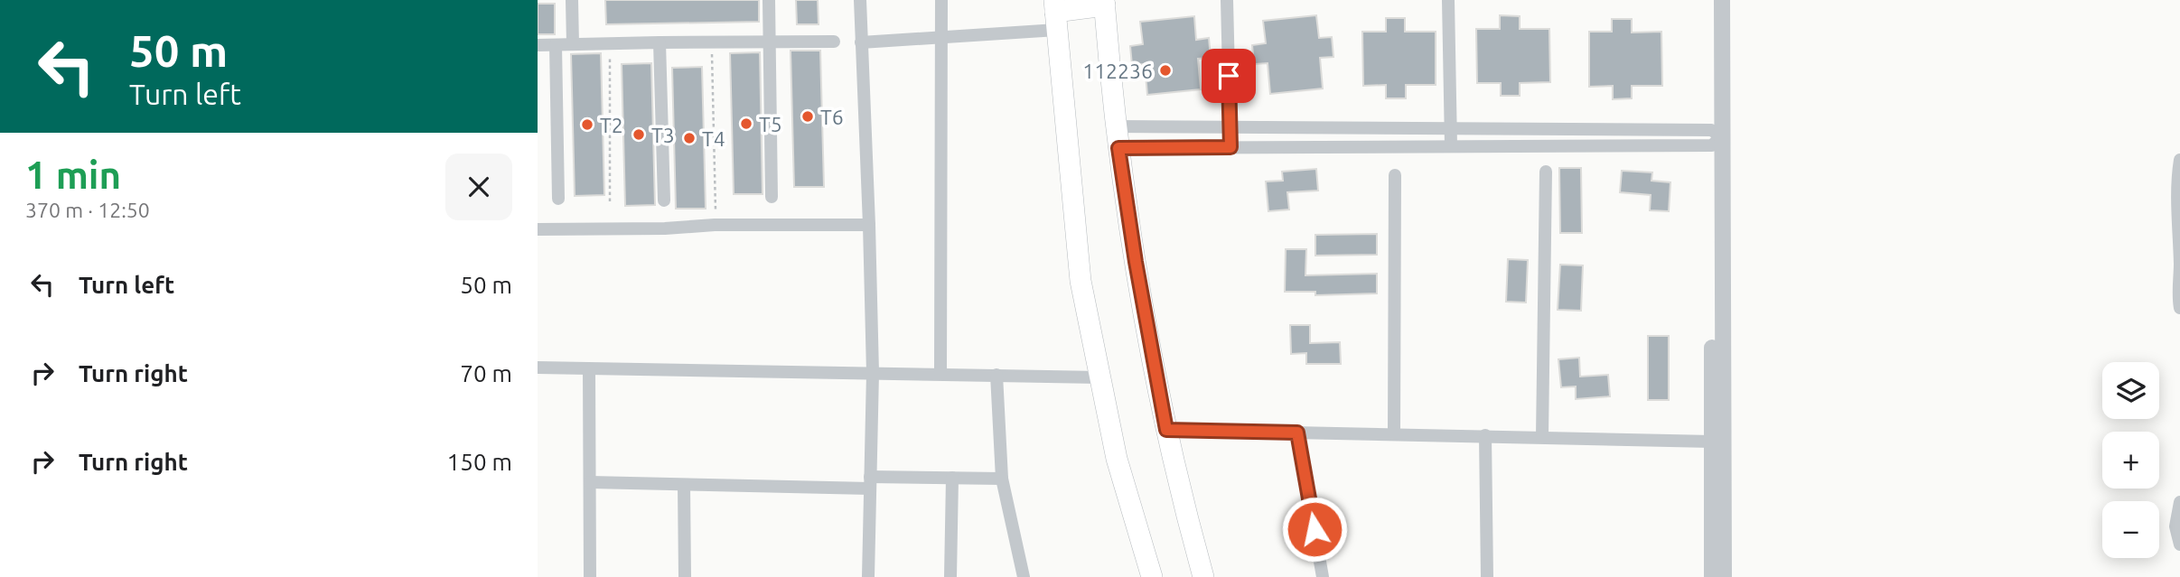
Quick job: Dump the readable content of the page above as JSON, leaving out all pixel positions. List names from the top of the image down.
{
  "places": [
    "112236",
    "T6",
    "T5",
    "T2",
    "T3",
    "T4"
  ],
  "page": {
    "turn": ["50 m", "Turn left"],
    "heading": ["1 min", "370 m · 12:50"],
    "list": [
      {
        "name": "Turn left",
        "value": "50 m"
      },
      {
        "name": "Turn right",
        "value": "70 m"
      },
      {
        "name": "Turn right",
        "value": "150 m"
      }
    ],
    "map_buttons": ["+", "−"]
  }
}
